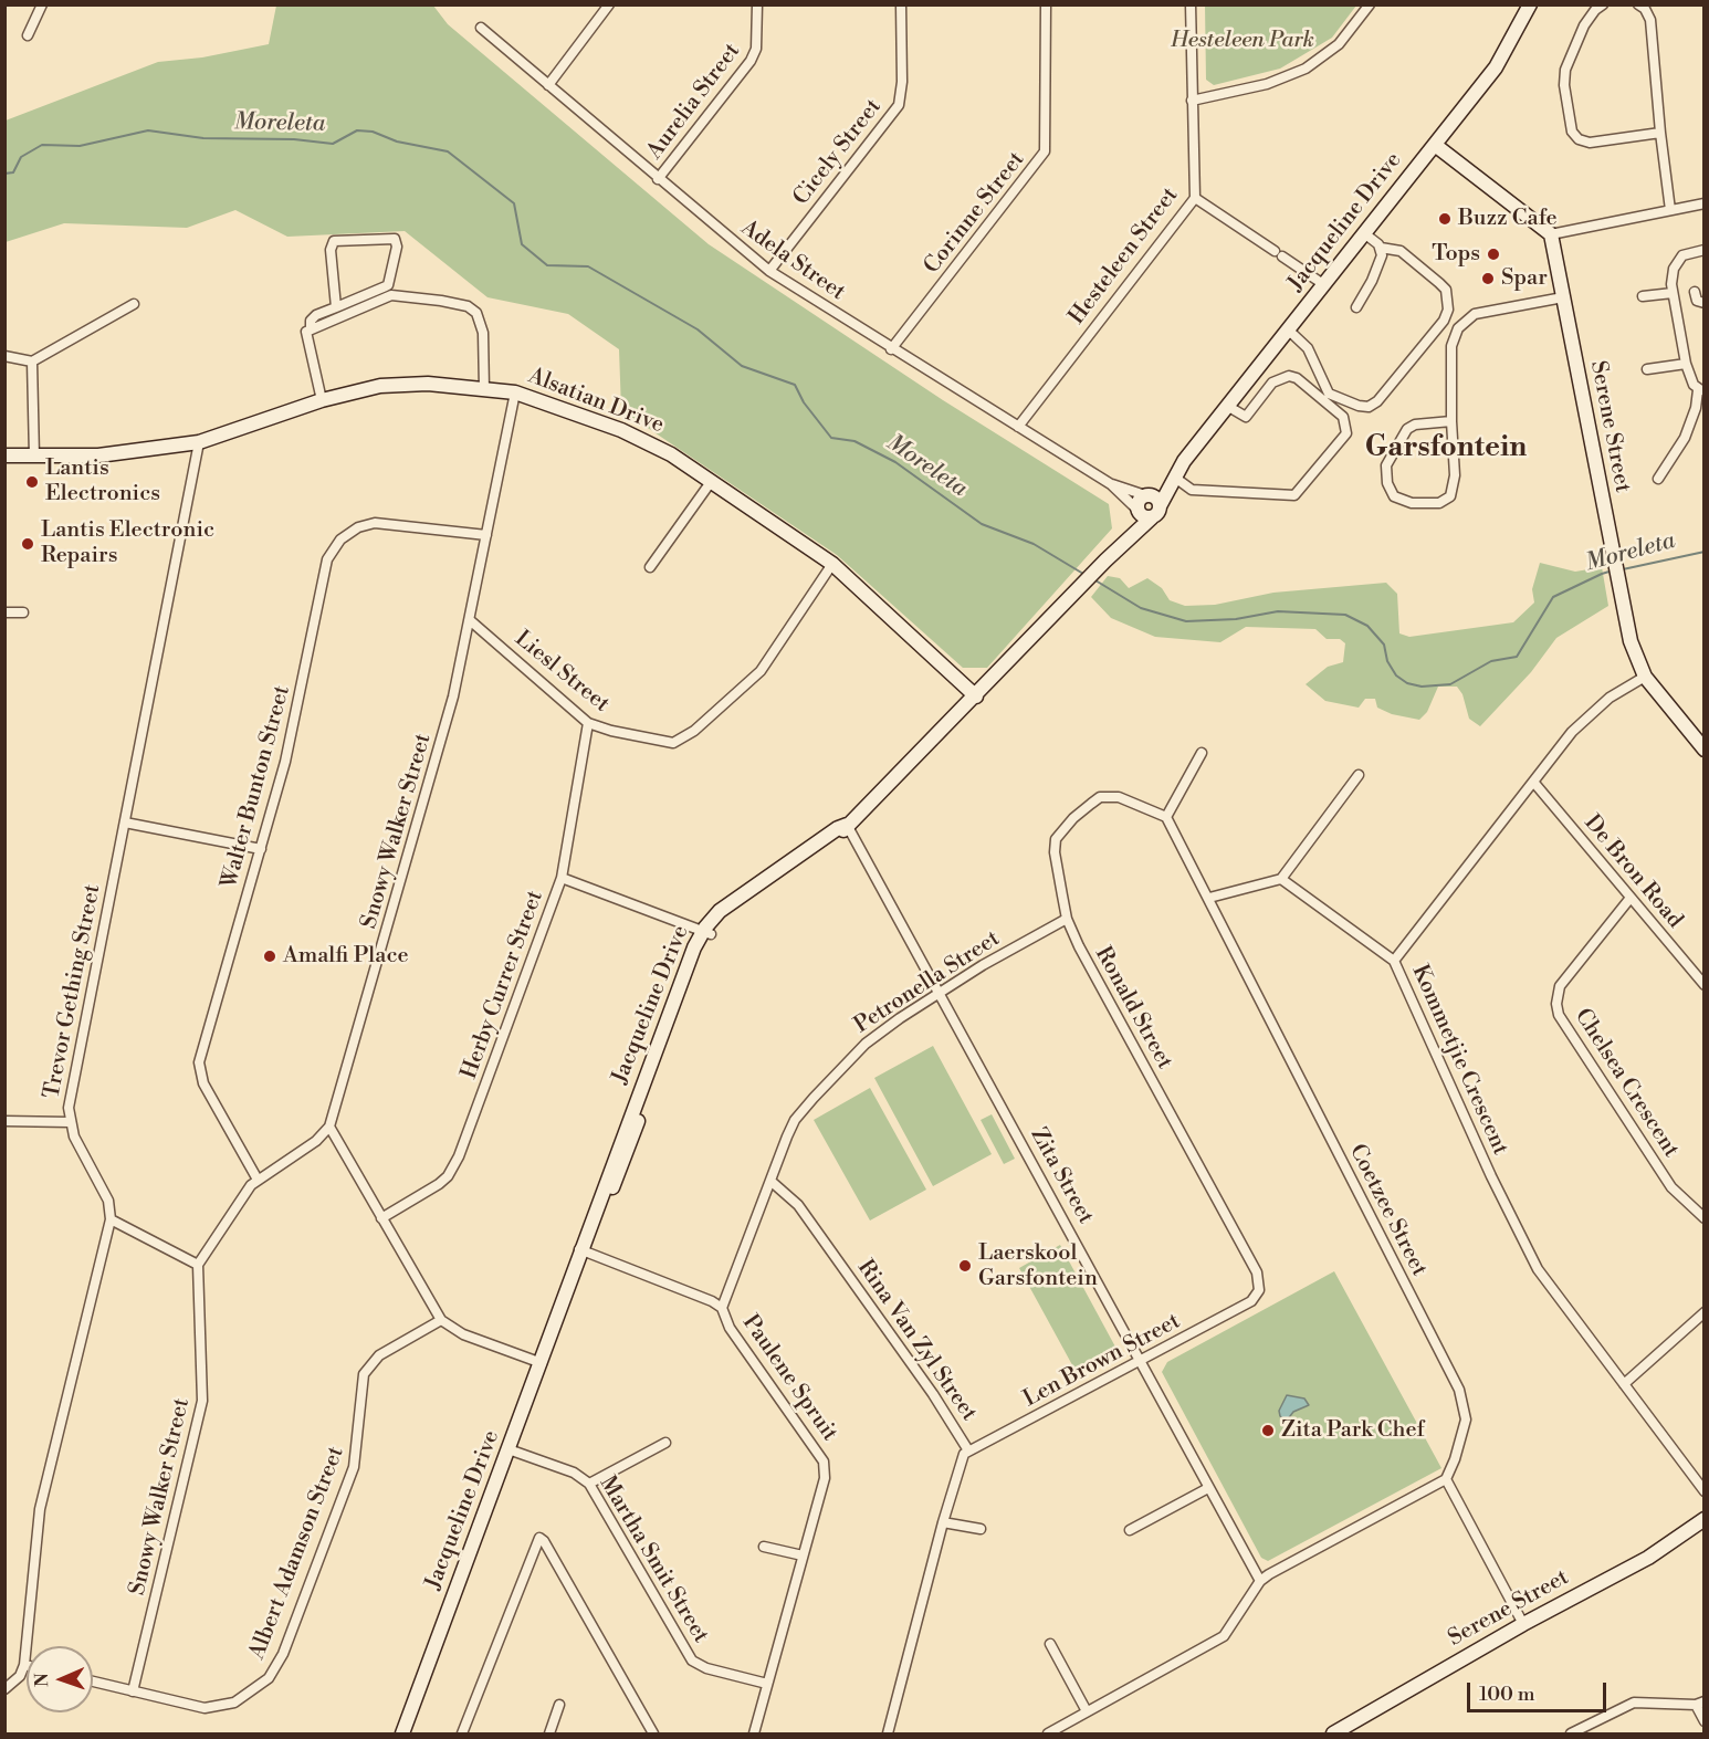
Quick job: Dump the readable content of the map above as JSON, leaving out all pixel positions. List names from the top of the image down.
{
  "streets": {
    "street": [
      "Aurelia Street",
      "Cicely Street",
      "Corinne Street",
      "Jacqueline Drive",
      "Hesteleen Street",
      "Adela Street",
      "Alsatian Drive",
      "Serene Street",
      "Liesl Street",
      "Walter Bunton Street",
      "Snowy Walker Street",
      "De Bron Road",
      "Petronella Street",
      "Herby Currer Street",
      "Trevor Gething Street",
      "Ronald Street",
      "Kommetjie Crescent",
      "Chelsea Crescent",
      "Zita Street",
      "Coetzee Street",
      "Rina Van Zyl Street",
      "Len Brown Street",
      "Paulene Spruit",
      "Albert Adamson Street",
      "Martha Smit Street"
    ]
  },
  "crossings": [
    ["Aurelia Street", "Adela Street"],
    ["Cicely Street", "Adela Street"],
    ["Corinne Street", "Adela Street"],
    ["Jacqueline Drive", "Adela Street"],
    ["Jacqueline Drive", "Alsatian Drive"],
    ["Jacqueline Drive", "Zita Street"],
    ["Jacqueline Drive", "Paulene Spruit"],
    ["Jacqueline Drive", "Martha Smit Street"],
    ["Hesteleen Street", "Adela Street"],
    ["Alsatian Drive", "Liesl Street"],
    ["Alsatian Drive", "Snowy Walker Street"],
    ["Alsatian Drive", "Trevor Gething Street"],
    ["Serene Street", "Kommetjie Crescent"],
    ["Liesl Street", "Snowy Walker Street"],
    ["Liesl Street", "Herby Currer Street"],
    ["Walter Bunton Street", "Snowy Walker Street"],
    ["Snowy Walker Street", "Albert Adamson Street"],
    ["De Bron Road", "Kommetjie Crescent"],
    ["De Bron Road", "Chelsea Crescent"],
    ["Petronella Street", "Ronald Street"],
    ["Petronella Street", "Zita Street"],
    ["Petronella Street", "Rina Van Zyl Street"],
    ["Petronella Street", "Paulene Spruit"],
    ["Ronald Street", "Coetzee Street"],
    ["Ronald Street", "Len Brown Street"],
    ["Zita Street", "Len Brown Street"],
    ["Rina Van Zyl Street", "Len Brown Street"],
    ["Paulene Spruit", "Martha Smit Street"]
  ],
  "districts": ["Garsfontein"],
  "water": ["Moreleta"],
  "parks": ["Hesteleen Park"],
  "places": [
    "Buzz Cafe",
    "Tops",
    "Spar",
    "Lantis Electronics",
    "Lantis Electronic Repairs",
    "Amalfi Place",
    "Laerskool Garsfontein",
    "Zita Park Chef"
  ],
  "scale_bar": "100 m",
  "north": "left"
}
